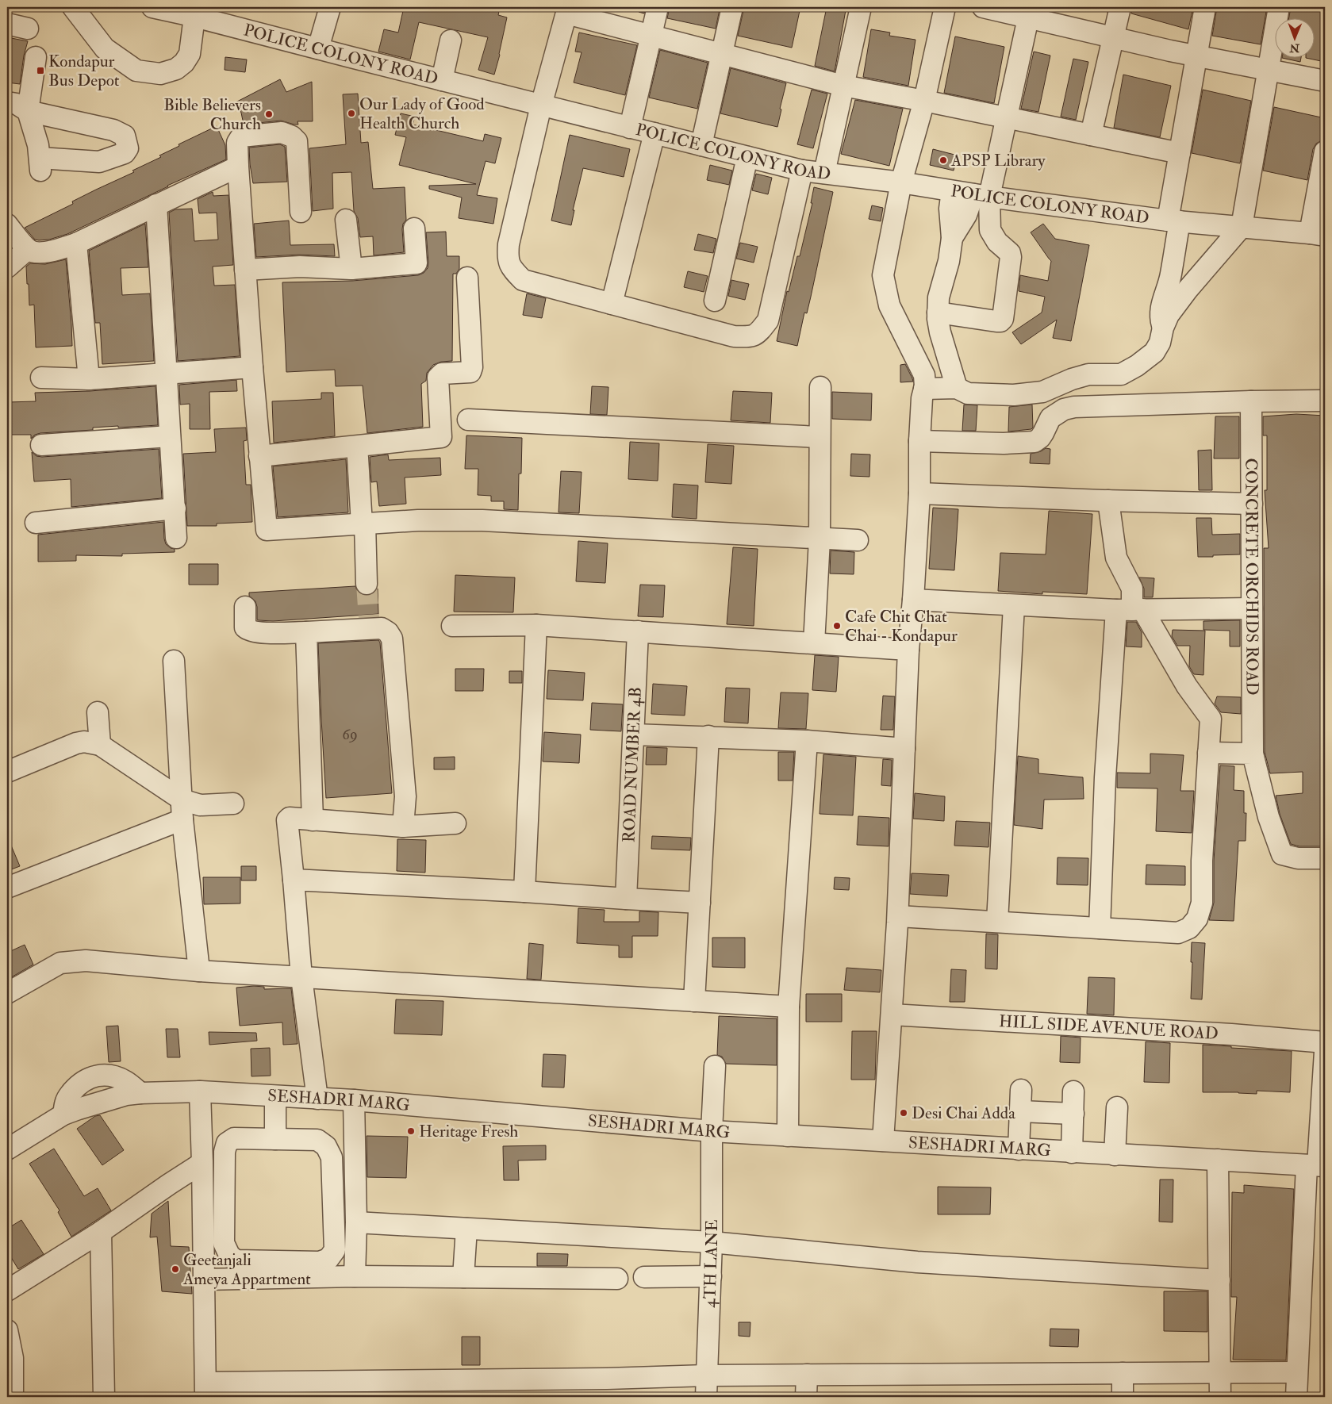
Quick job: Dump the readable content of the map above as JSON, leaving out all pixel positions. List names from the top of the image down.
{
  "streets": {
    "street": [
      "POLICE COLONY ROAD",
      "CONCRETE ORCHIDS ROAD",
      "ROAD NUMBER 4B",
      "HILL SIDE AVENUE ROAD",
      "SESHADRI MARG",
      "4TH LANE"
    ]
  },
  "crossings": [
    ["SESHADRI MARG", "4TH LANE"]
  ],
  "places": {
    "transit": ["Kondapur Bus Depot"],
    "other": [
      "Our Lady of Good Health Church",
      "Bible Believers Church",
      "APSP Library",
      "Cafe Chit Chat Chai - Kondapur",
      "Desi Chai Adda",
      "Heritage Fresh",
      "Geetanjali Ameya Appartment"
    ]
  },
  "house_numbers": ["69"],
  "north": "bottom"
}
